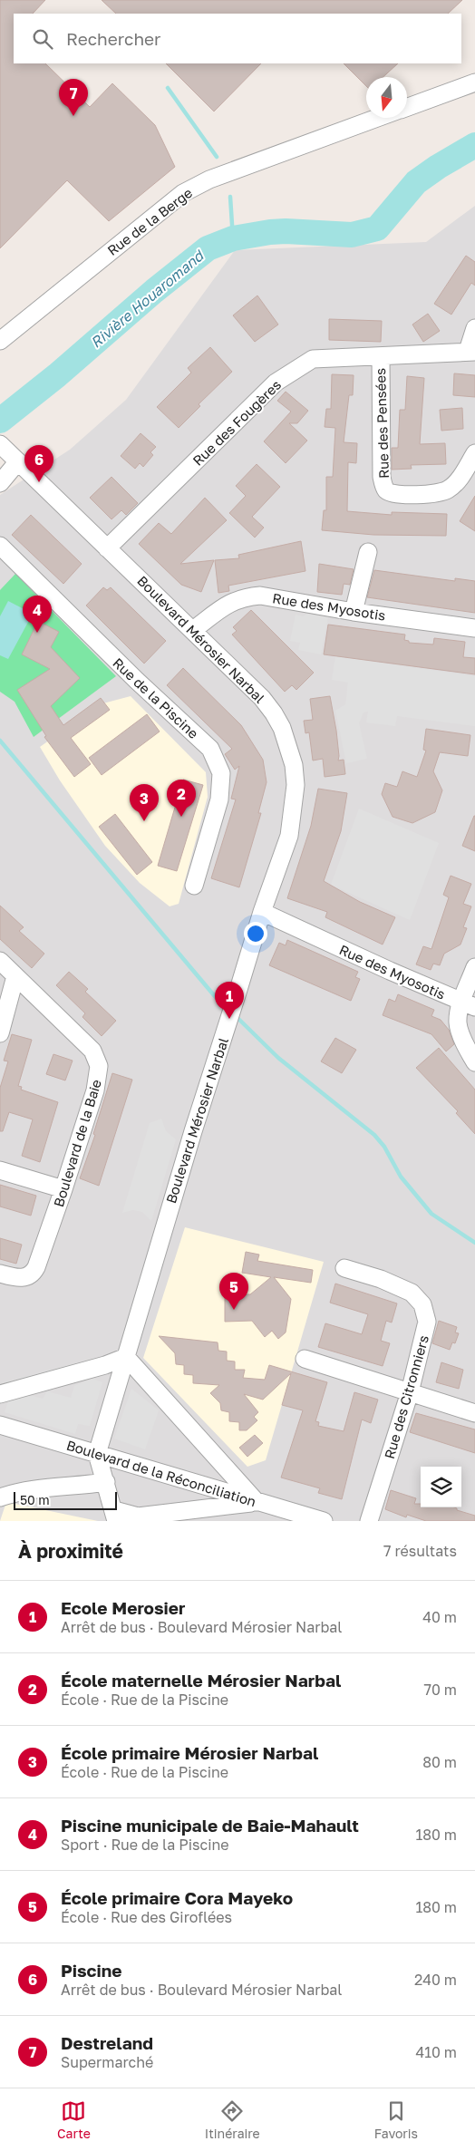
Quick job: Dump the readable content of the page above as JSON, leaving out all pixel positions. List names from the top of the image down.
{
  "streets": {
    "street": [
      "Rue de la Berge",
      "Rue des Fougères",
      "Rue des Pensées",
      "Rue des Myosotis",
      "Boulevard Mérosier Narbal",
      "Rue de la Piscine",
      "Boulevard de la Baie",
      "Rue des Citronniers",
      "Boulevard de la Réconciliation"
    ]
  },
  "crossings": [
    ["Rue des Fougères", "Rue des Pensées"],
    ["Rue des Fougères", "Boulevard Mérosier Narbal"],
    ["Rue des Myosotis", "Boulevard Mérosier Narbal"],
    ["Boulevard Mérosier Narbal", "Boulevard de la Réconciliation"]
  ],
  "water": ["Rivière Houaromand"],
  "scale_bar": "50 m",
  "north": "bottom",
  "page": {
    "search": "Rechercher",
    "pins": [
      "7",
      "6",
      "4",
      "2",
      "3",
      "1",
      "5"
    ],
    "scale": "50 m",
    "heading": ["À proximité", "7 résultats"],
    "list": [
      {
        "mark": "1",
        "name": "Ecole Merosier",
        "note": "Arrêt de bus · Boulevard Mérosier Narbal",
        "value": "40 m"
      },
      {
        "mark": "2",
        "name": "École maternelle Mérosier Narbal",
        "note": "École · Rue de la Piscine",
        "value": "70 m"
      },
      {
        "mark": "3",
        "name": "École primaire Mérosier Narbal",
        "note": "École · Rue de la Piscine",
        "value": "80 m"
      },
      {
        "mark": "4",
        "name": "Piscine municipale de Baie-Mahault",
        "note": "Sport · Rue de la Piscine",
        "value": "180 m"
      },
      {
        "mark": "5",
        "name": "École primaire Cora Mayeko",
        "note": "École · Rue des Giroflées",
        "value": "180 m"
      },
      {
        "mark": "6",
        "name": "Piscine",
        "note": "Arrêt de bus · Boulevard Mérosier Narbal",
        "value": "240 m"
      },
      {
        "mark": "7",
        "name": "Destreland",
        "note": "Supermarché",
        "value": "410 m"
      }
    ],
    "nav": ["Carte", "Itinéraire", "Favoris"]
  }
}
